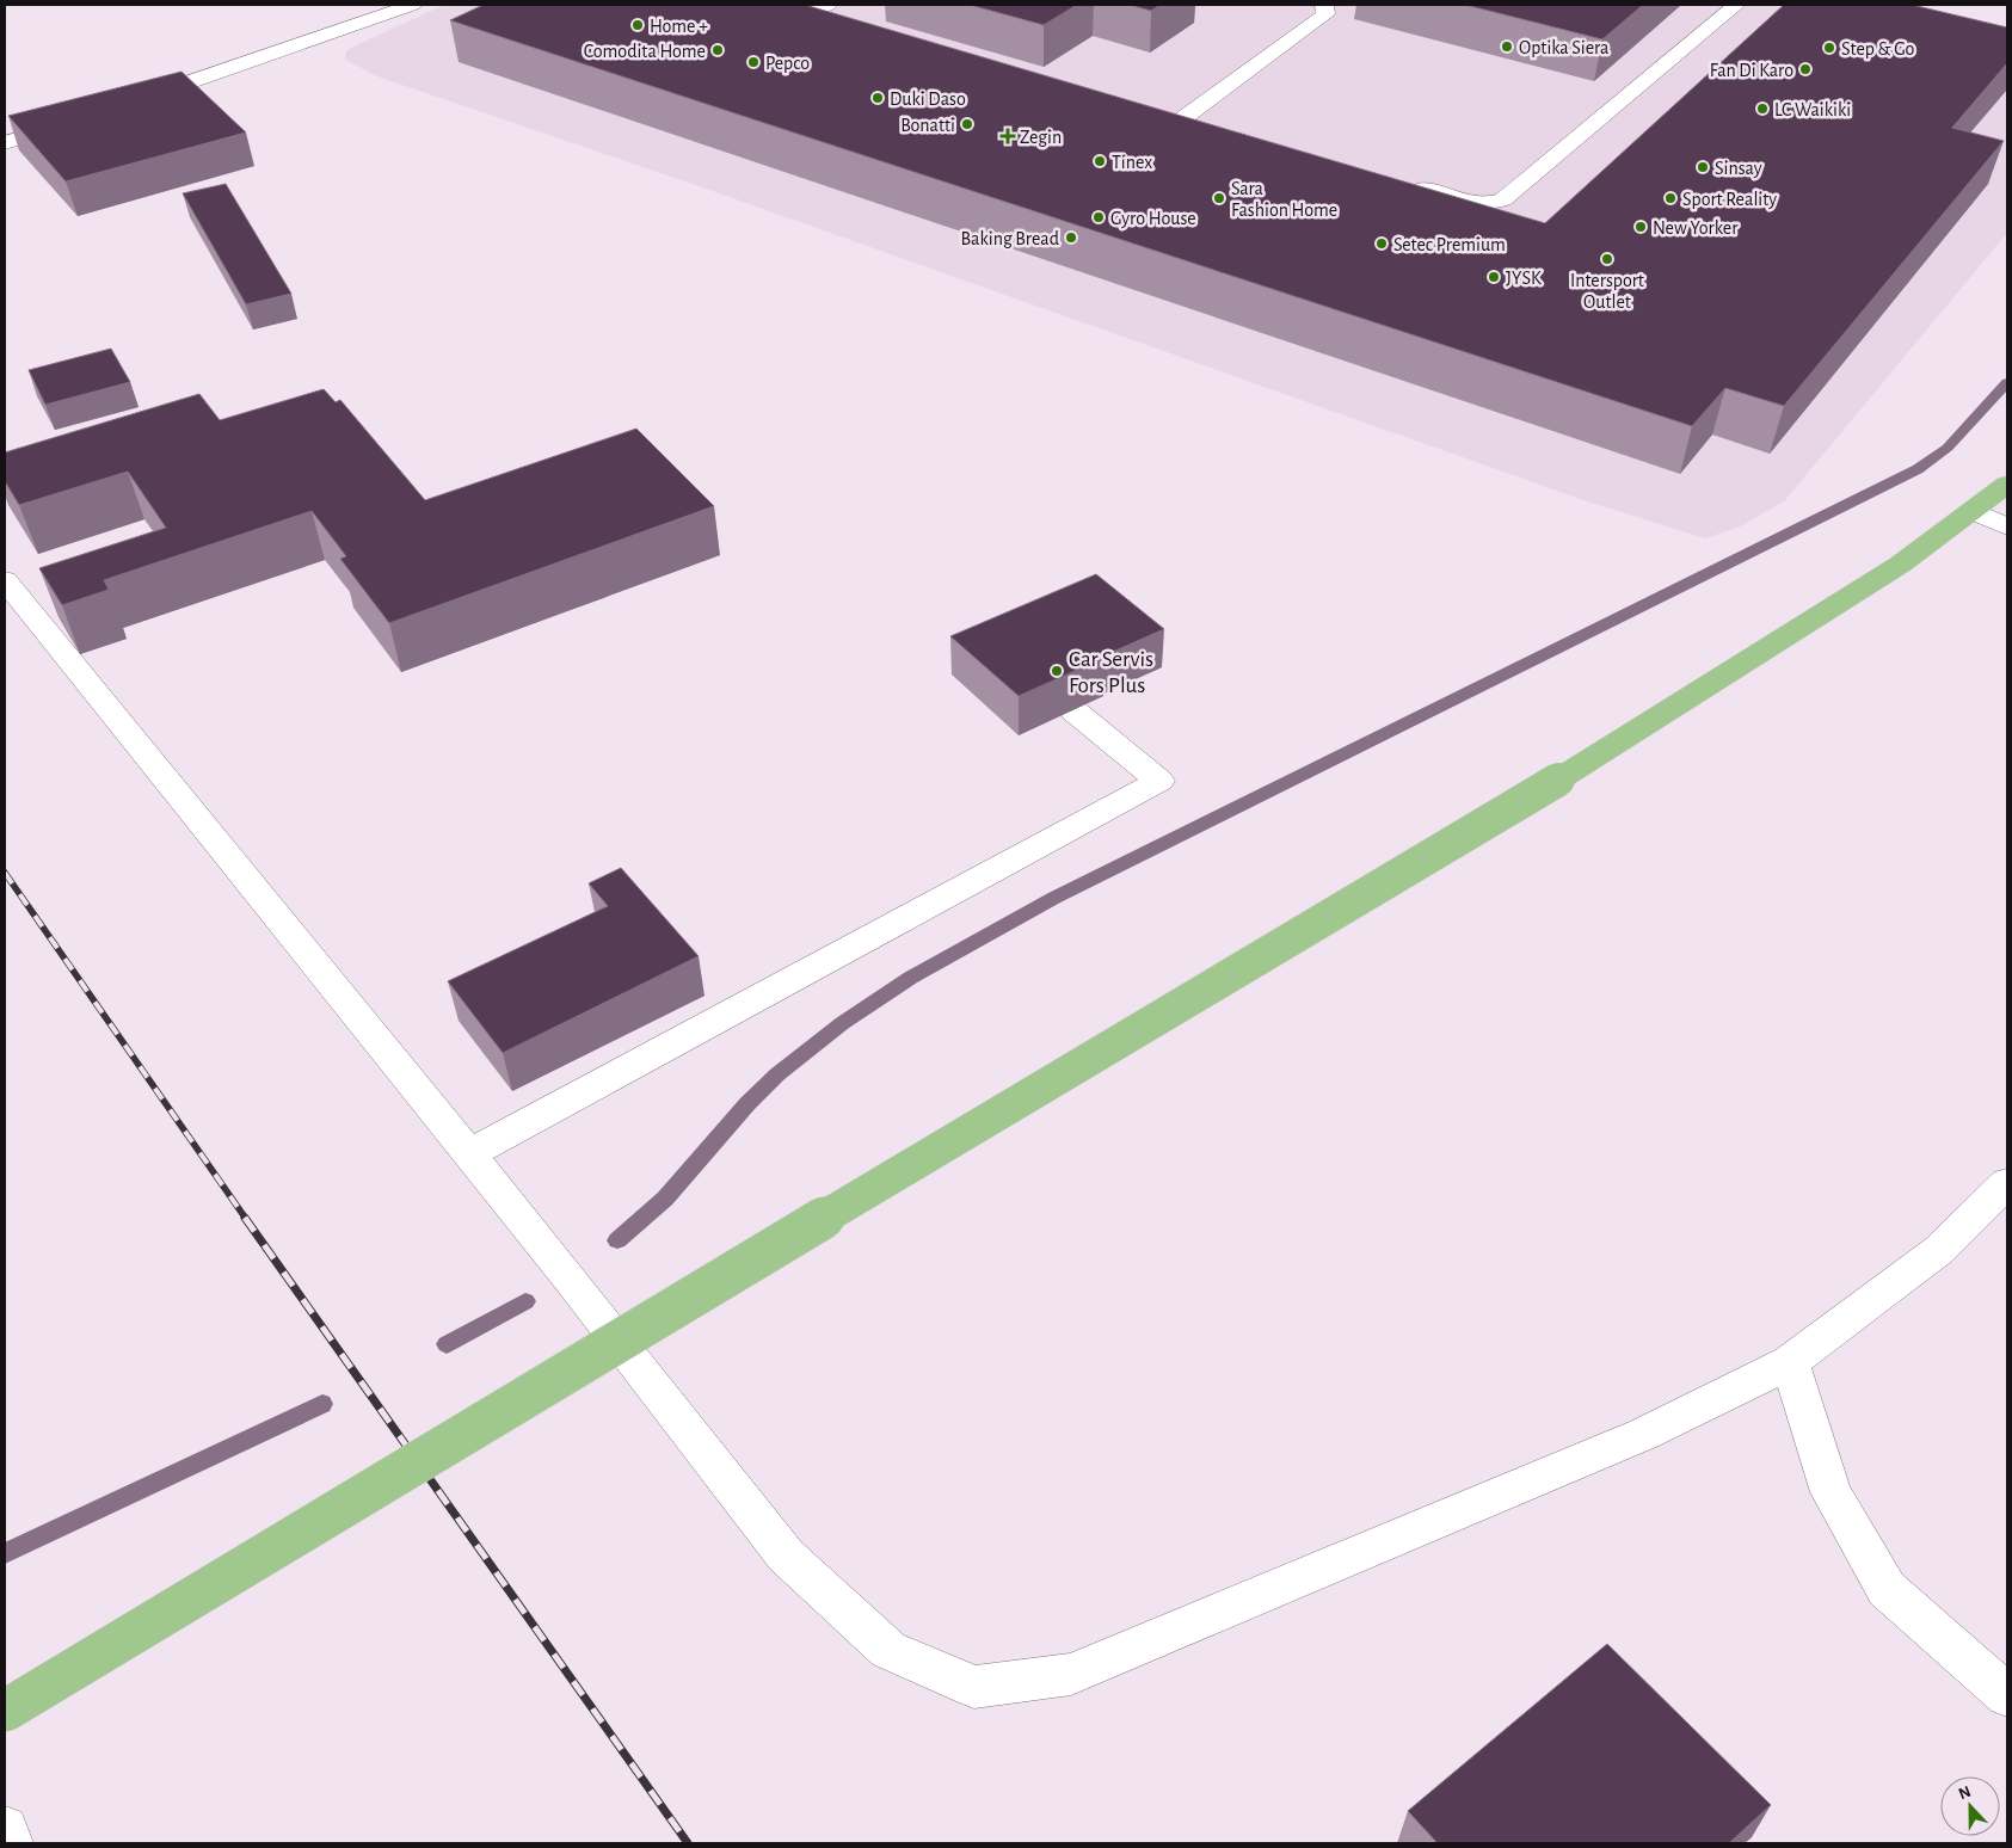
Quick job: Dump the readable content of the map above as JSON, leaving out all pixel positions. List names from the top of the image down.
{
  "places": {
    "other": [
      "Home +",
      "Optika Siera",
      "Step & Go",
      "Comodita Home",
      "Pepco",
      "Fan Di Karo",
      "Duki Daso",
      "LC Waikiki",
      "Bonatti",
      "Tinex",
      "Sinsay",
      "Sara Fashion Home",
      "Sport Reality",
      "Gyro House",
      "New Yorker",
      "Baking Bread",
      "Setec Premium",
      "Intersport Outlet",
      "JYSK",
      "Car Servis Fors Plus"
    ],
    "health": ["Zegin"]
  },
  "north": "top"
}
